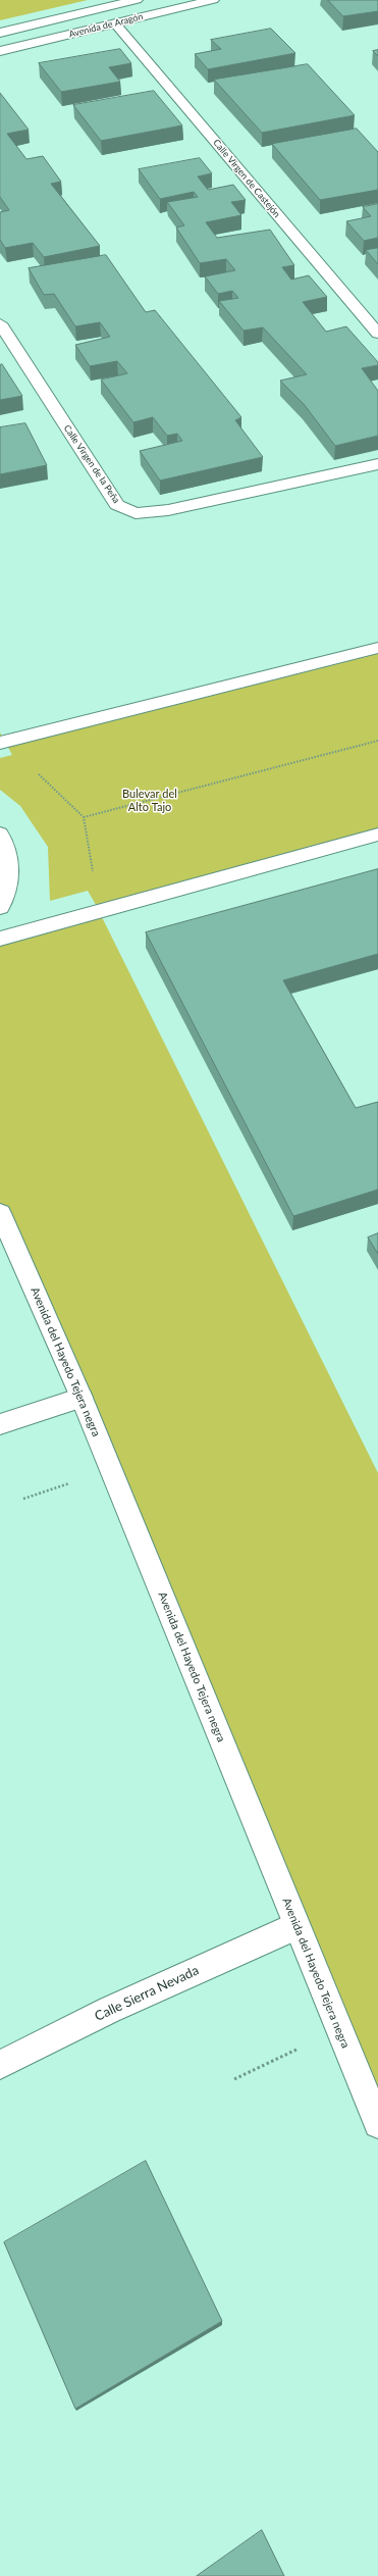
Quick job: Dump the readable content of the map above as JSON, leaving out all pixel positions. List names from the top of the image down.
{
  "streets": {
    "street": [
      "Avenida de Aragón",
      "Calle Virgen de Castejón",
      "Calle Virgen de la Peña",
      "Avenida del Hayedo Tejera negra",
      "Calle Sierra Nevada"
    ]
  },
  "crossings": [
    ["Avenida de Aragón", "Calle Virgen de Castejón"],
    ["Avenida del Hayedo Tejera negra", "Calle Sierra Nevada"]
  ],
  "parks": ["Bulevar del Alto Tajo"]
}
